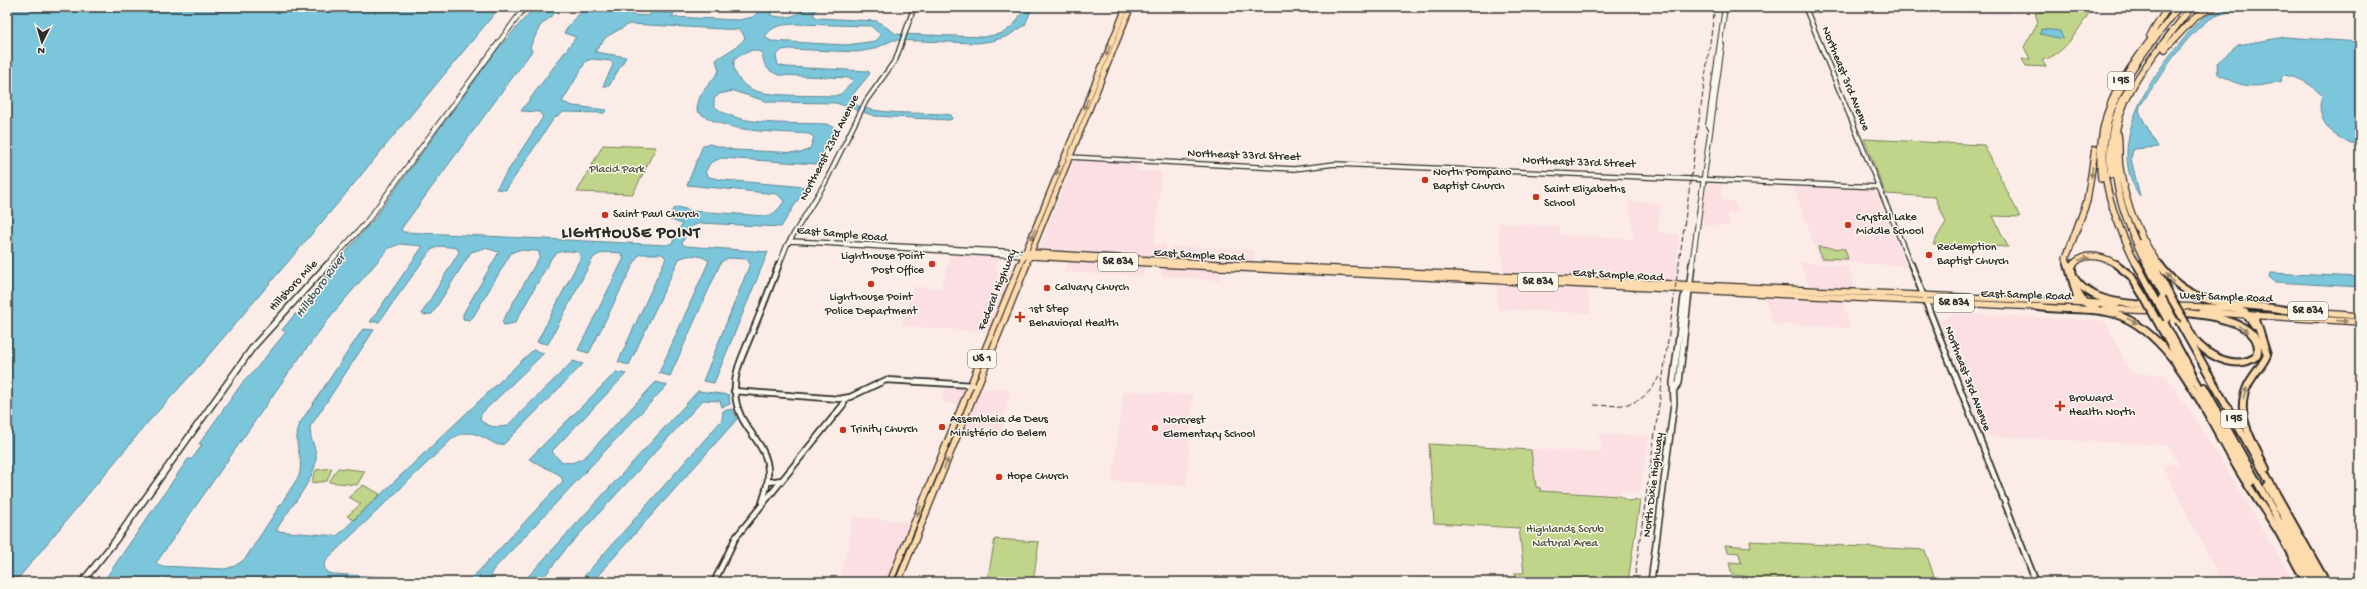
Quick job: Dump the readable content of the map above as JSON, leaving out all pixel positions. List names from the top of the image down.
{
  "streets": {
    "highway": ["I 95"],
    "main road": [
      "East Sample Road",
      "SR 834",
      "Hillsboro Mile",
      "Federal Highway",
      "West Sample Road",
      "US 1",
      "North Dixie Highway"
    ],
    "street": ["Northeast 3rd Avenue", "Northeast 23rd Avenue", "Northeast 33rd Street"]
  },
  "crossings": [
    ["Northeast 3rd Avenue", "Northeast 33rd Street"],
    ["Northeast 3rd Avenue", "East Sample Road"],
    ["Northeast 23rd Avenue", "East Sample Road"],
    ["Northeast 33rd Street", "Federal Highway"],
    ["Northeast 33rd Street", "North Dixie Highway"],
    ["East Sample Road", "Federal Highway"],
    ["East Sample Road", "West Sample Road"],
    ["East Sample Road", "North Dixie Highway"]
  ],
  "districts": ["LIGHTHOUSE POINT"],
  "water": ["Hillsboro River"],
  "parks": ["Placid Park", "Highlands Scrub Natural Area"],
  "places": {
    "other": [
      "North Pompano Baptist Church",
      "Saint Elizabeths School",
      "Saint Paul Church",
      "Crystal Lake Middle School",
      "Redemption Baptist Church",
      "Lighthouse Point Post Office",
      "Lighthouse Point Police Department",
      "Calvary Church",
      "Assembleia de Deus Ministério do Belem",
      "Norcrest Elementary School",
      "Trinity Church",
      "Hope Church"
    ],
    "health": ["1st Step Behavioral Health", "Broward Health North"]
  },
  "north": "bottom"
}
